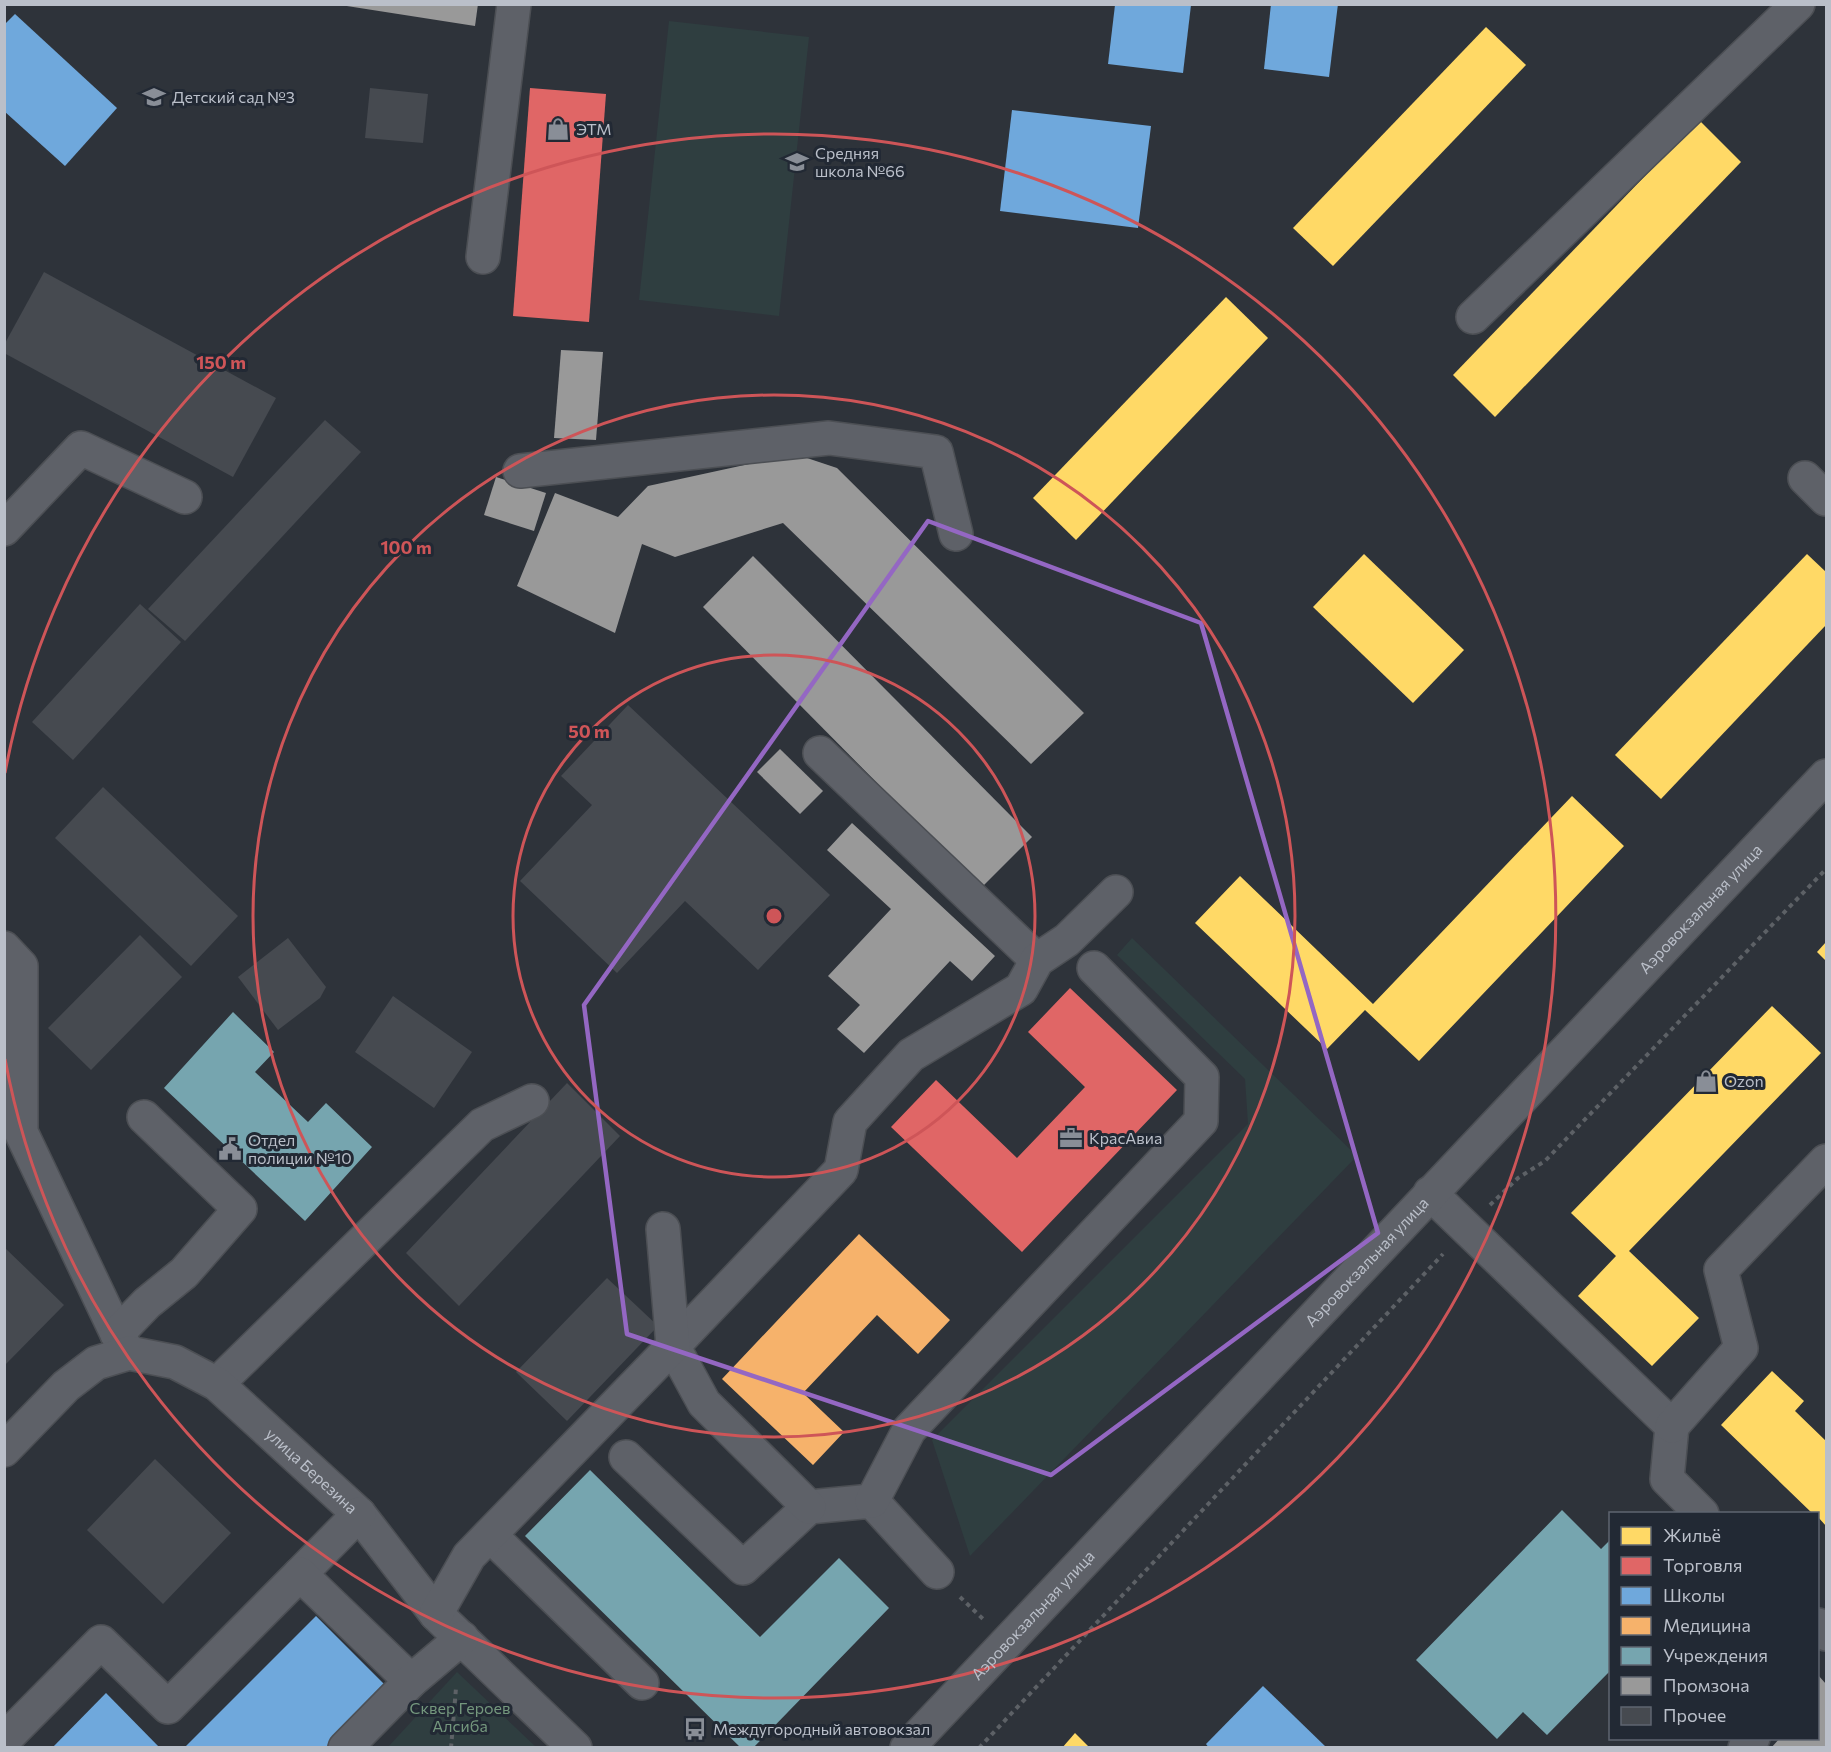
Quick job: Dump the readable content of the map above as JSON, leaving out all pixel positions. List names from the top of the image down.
{
  "streets": {
    "street": ["Аэровокзальная улица", "улица Березина"]
  },
  "parks": ["Сквер Героев Алсиба"],
  "places": {
    "school or university": ["Детский сад №3", "Средняя школа №66"],
    "shop": ["ЭТМ", "Ozon"],
    "office": ["КрасАвиа"],
    "public building": ["Отдел полиции №10"],
    "bus stop": ["Междугородный автовокзал"]
  },
  "legend": [
    "Жильё",
    "Торговля",
    "Школы",
    "Медицина",
    "Учреждения",
    "Промзона",
    "Прочее"
  ],
  "rings": ["150 m", "100 m", "50 m"]
}
